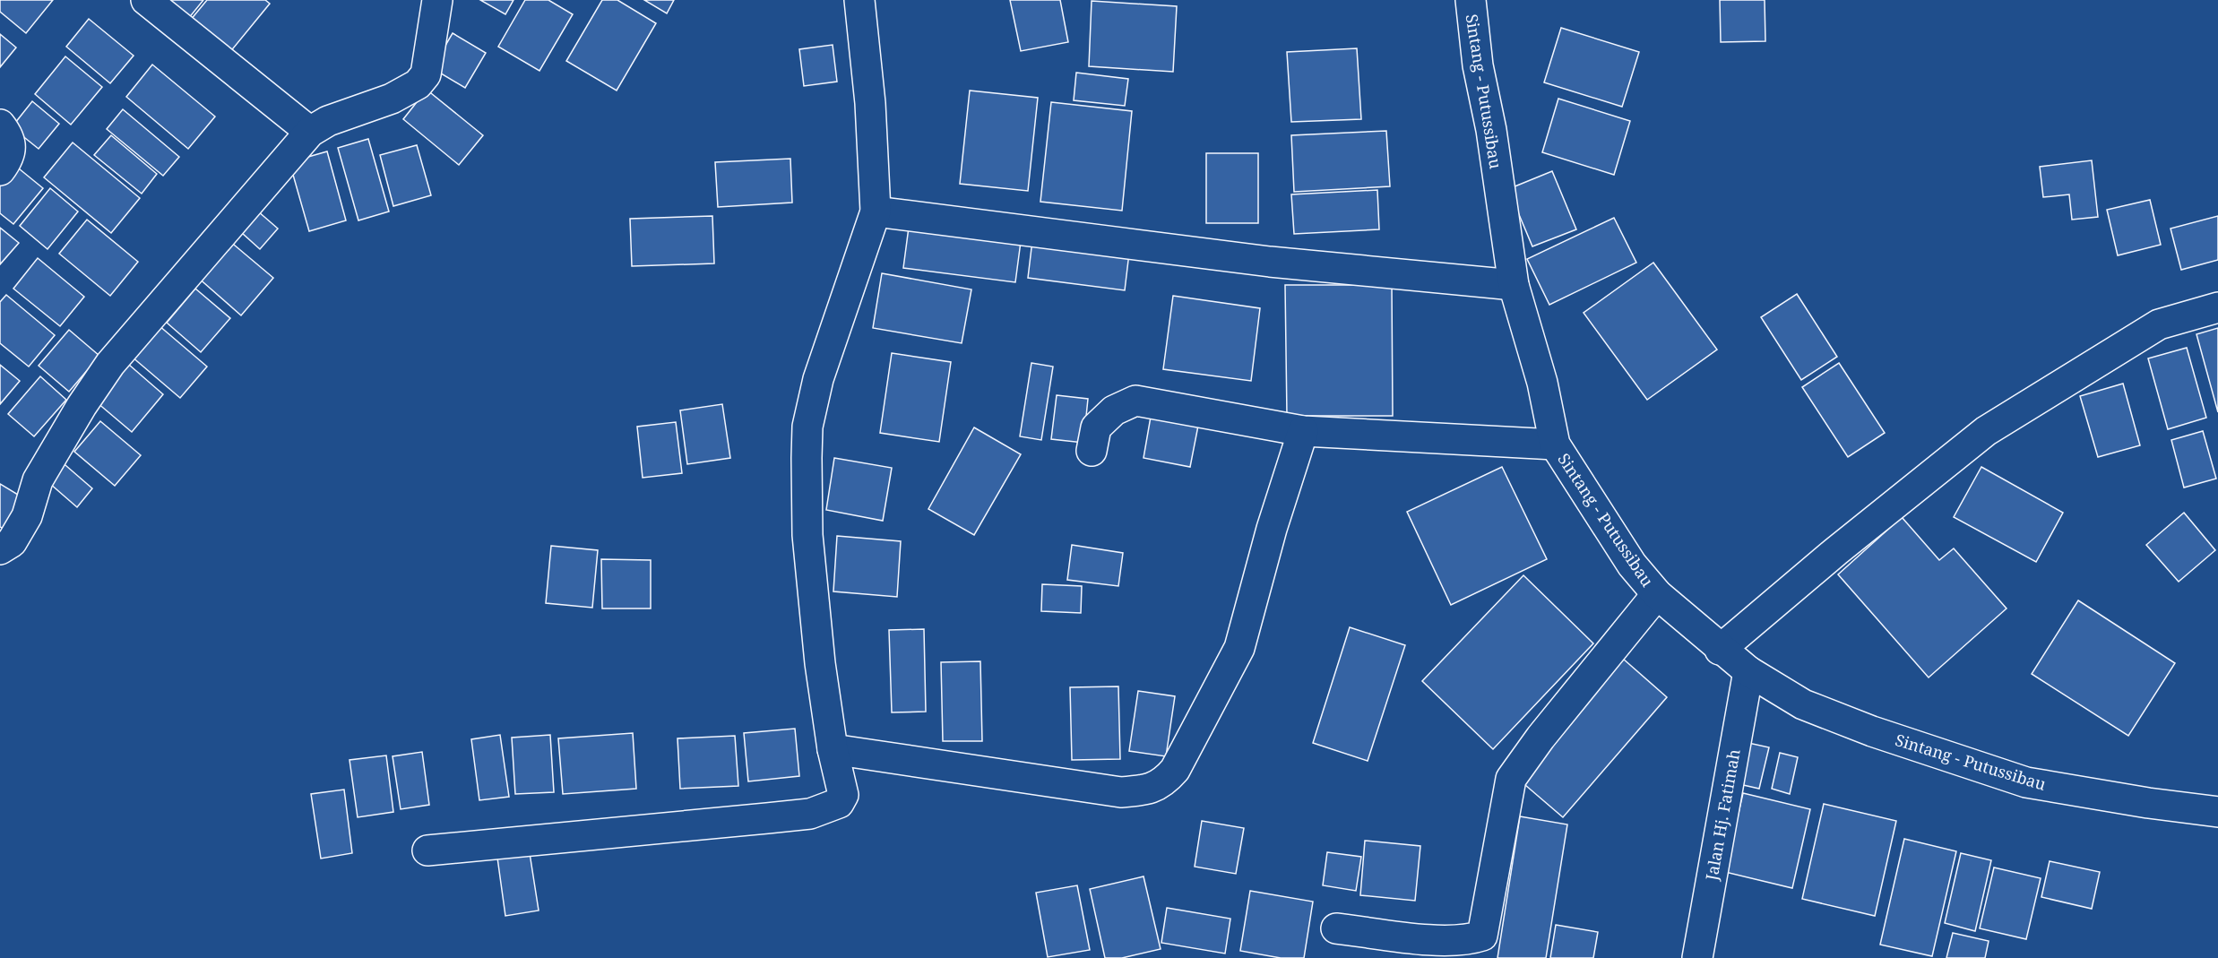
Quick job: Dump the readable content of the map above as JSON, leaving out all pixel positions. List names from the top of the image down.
{
  "streets": {
    "main road": ["Sintang - Putussibau", "Jalan Hj. Fatimah"]
  },
  "crossings": [
    ["Sintang - Putussibau", "Jalan Hj. Fatimah"]
  ]
}
